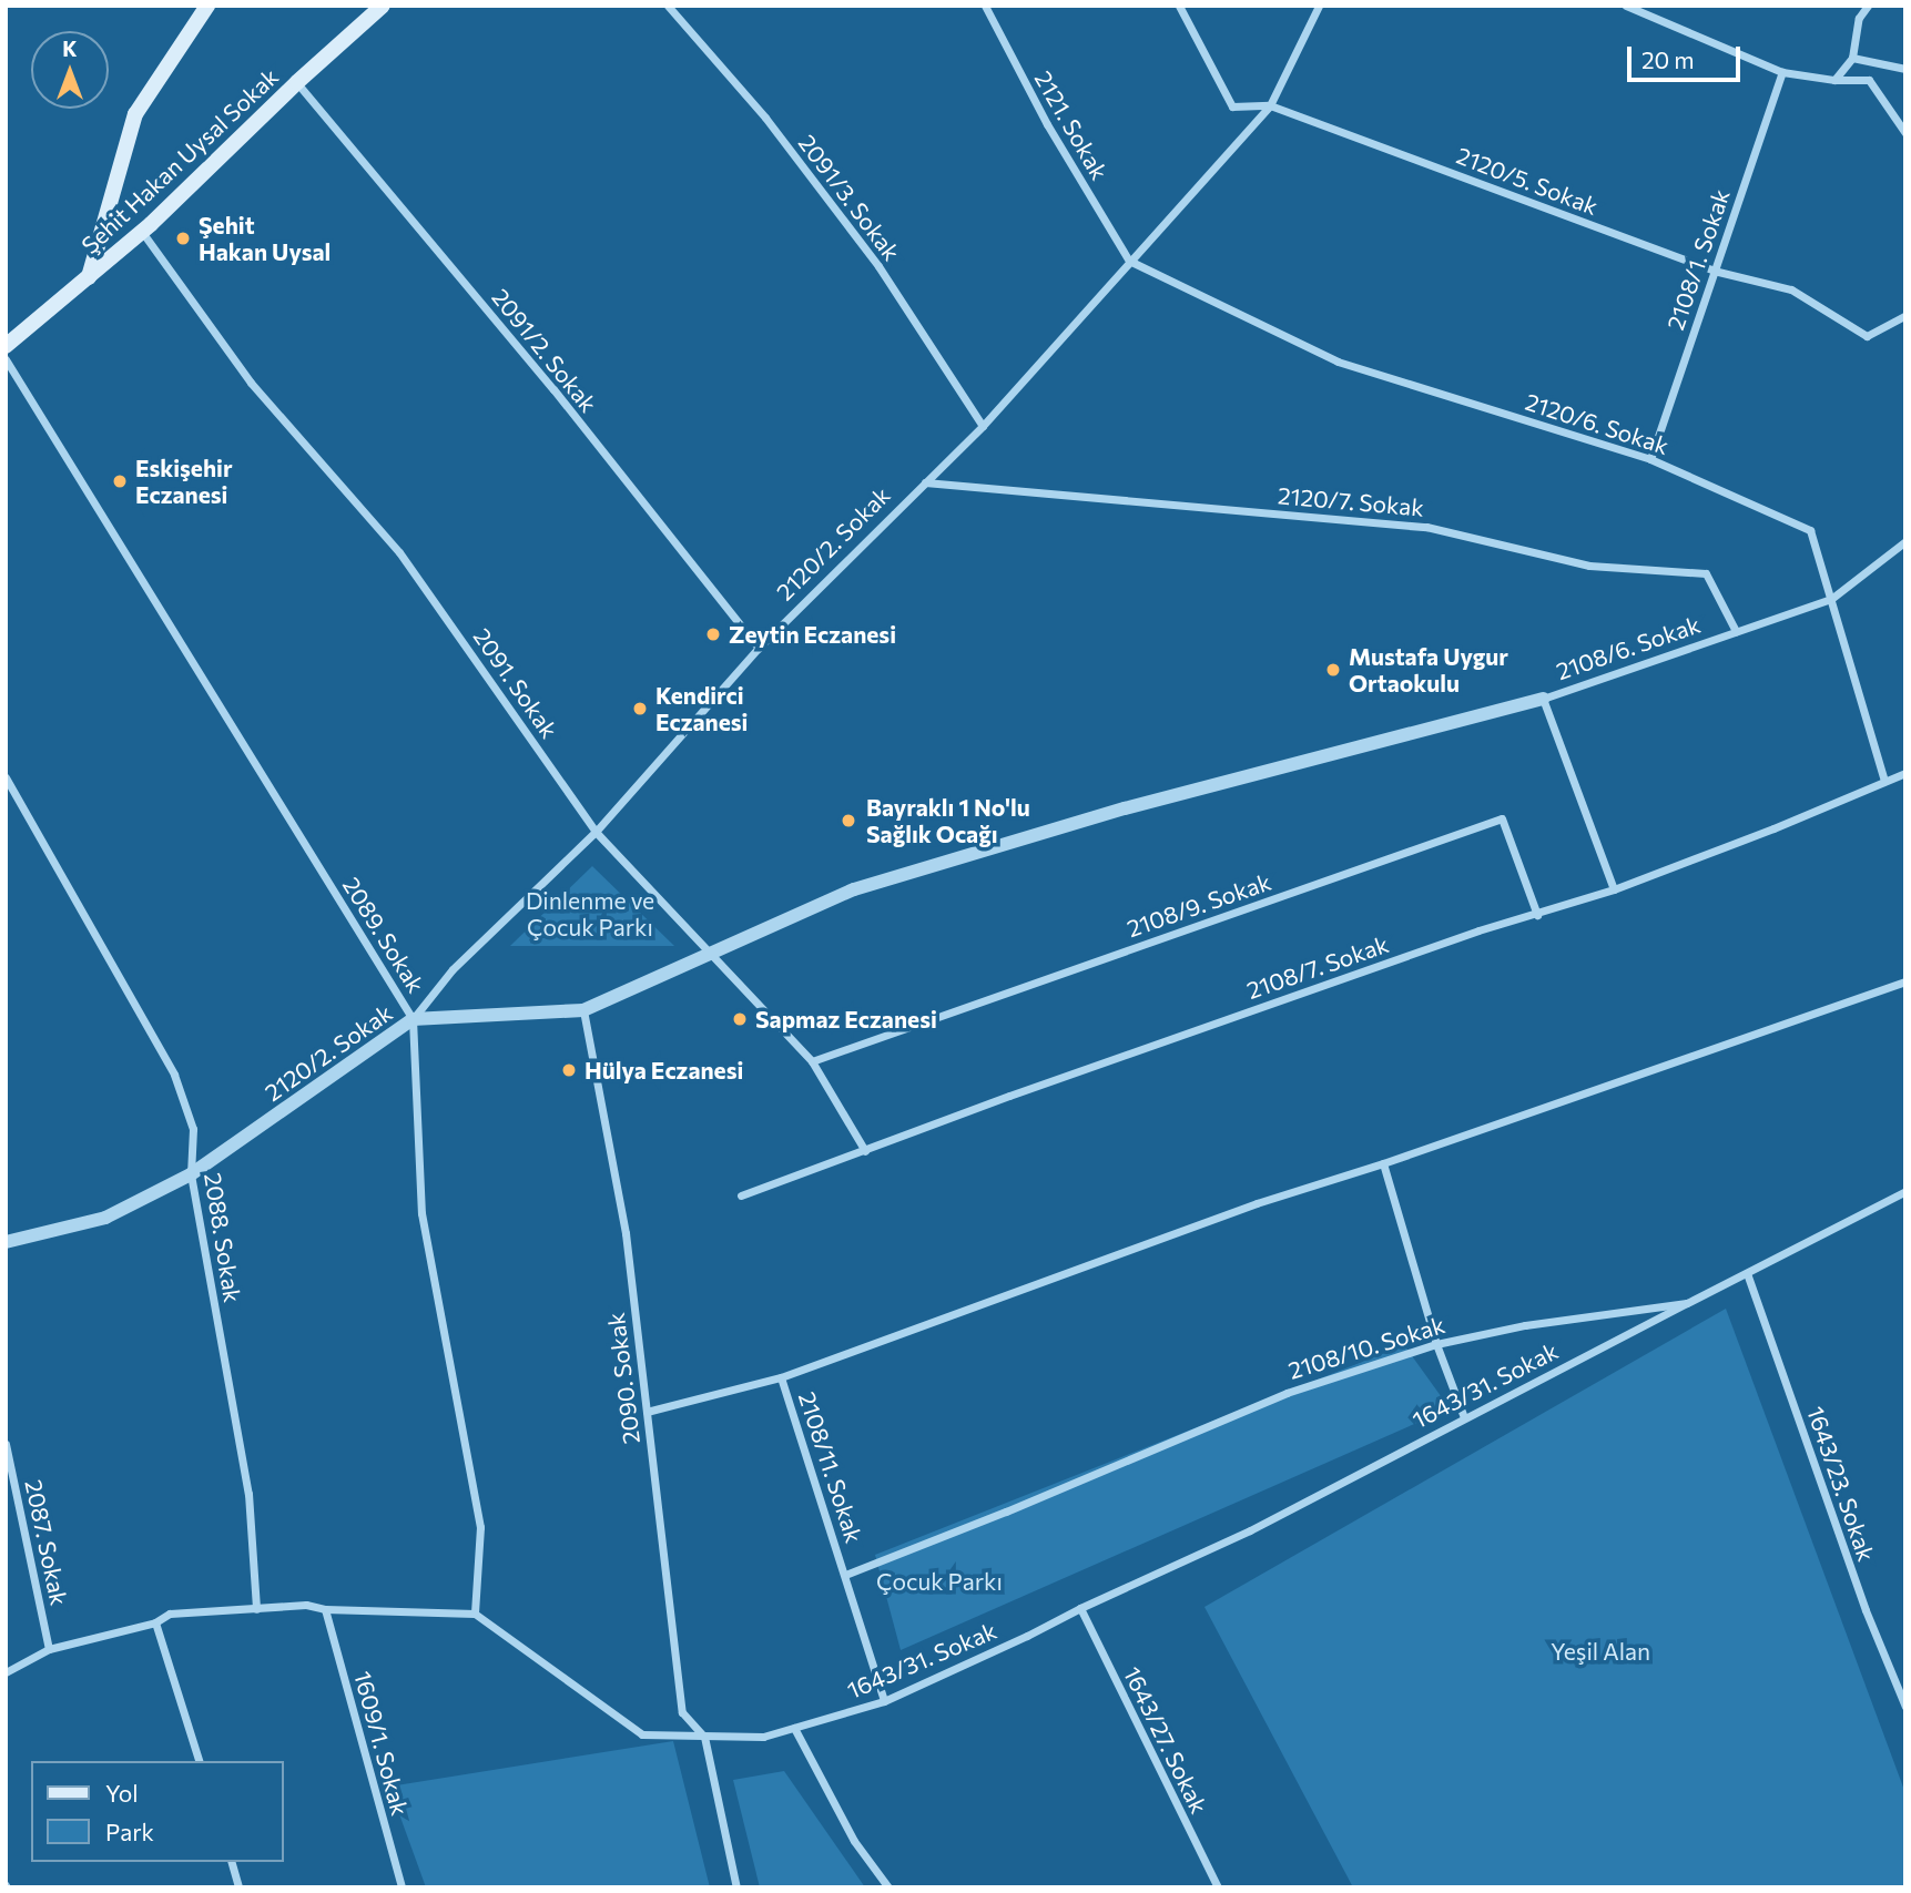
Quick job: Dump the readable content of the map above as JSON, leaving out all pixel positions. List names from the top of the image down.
{
  "streets": {
    "main road": ["Şehit Hakan Uysal Sokak"],
    "street": [
      "2121. Sokak",
      "2120/5. Sokak",
      "2091/3. Sokak",
      "2108/1. Sokak",
      "2091/2. Sokak",
      "2120/6. Sokak",
      "2120/7. Sokak",
      "2120/2. Sokak",
      "2108/6. Sokak",
      "2091. Sokak",
      "2108/9. Sokak",
      "2089. Sokak",
      "2108/7. Sokak",
      "2088. Sokak",
      "2108/10. Sokak",
      "2090. Sokak",
      "1643/31. Sokak",
      "2108/11. Sokak",
      "1643/23. Sokak",
      "2087. Sokak",
      "1643/27. Sokak",
      "1609/1. Sokak"
    ]
  },
  "crossings": [
    ["2121. Sokak", "2120/6. Sokak"],
    ["2121. Sokak", "2120/2. Sokak"],
    ["Şehit Hakan Uysal Sokak", "2091/2. Sokak"],
    ["Şehit Hakan Uysal Sokak", "2091. Sokak"],
    ["2120/5. Sokak", "2108/1. Sokak"],
    ["2120/5. Sokak", "2120/2. Sokak"],
    ["2091/3. Sokak", "2120/2. Sokak"],
    ["2108/1. Sokak", "2120/6. Sokak"],
    ["2091/2. Sokak", "2120/2. Sokak"],
    ["2120/6. Sokak", "2120/2. Sokak"],
    ["2120/6. Sokak", "2108/6. Sokak"],
    ["2120/6. Sokak", "2108/7. Sokak"],
    ["2120/7. Sokak", "2120/2. Sokak"],
    ["2120/7. Sokak", "2108/6. Sokak"],
    ["2120/2. Sokak", "2091. Sokak"],
    ["2120/2. Sokak", "2089. Sokak"],
    ["2120/2. Sokak", "2088. Sokak"],
    ["2108/6. Sokak", "2108/7. Sokak"],
    ["2091. Sokak", "2108/9. Sokak"],
    ["2091. Sokak", "2108/7. Sokak"],
    ["2108/9. Sokak", "2108/7. Sokak"],
    ["2089. Sokak", "1643/31. Sokak"],
    ["2108/10. Sokak", "1643/31. Sokak"],
    ["2108/10. Sokak", "2108/11. Sokak"],
    ["2108/10. Sokak", "1643/23. Sokak"],
    ["2090. Sokak", "1643/31. Sokak"],
    ["1643/31. Sokak", "2108/11. Sokak"],
    ["1643/31. Sokak", "1643/27. Sokak"]
  ],
  "parks": ["Dinlenme ve Çocuk Parkı", "Çocuk Parkı", "Yeşil Alan"],
  "places": [
    "Şehit Hakan Uysal",
    "Eskişehir Eczanesi",
    "Zeytin Eczanesi",
    "Mustafa Uygur Ortaokulu",
    "Kendirci Eczanesi",
    "Bayraklı 1 No'lu Sağlık Ocağı",
    "Sapmaz Eczanesi",
    "Hülya Eczanesi"
  ],
  "legend": ["Yol", "Park"],
  "scale_bar": "20 m",
  "north": "top"
}
